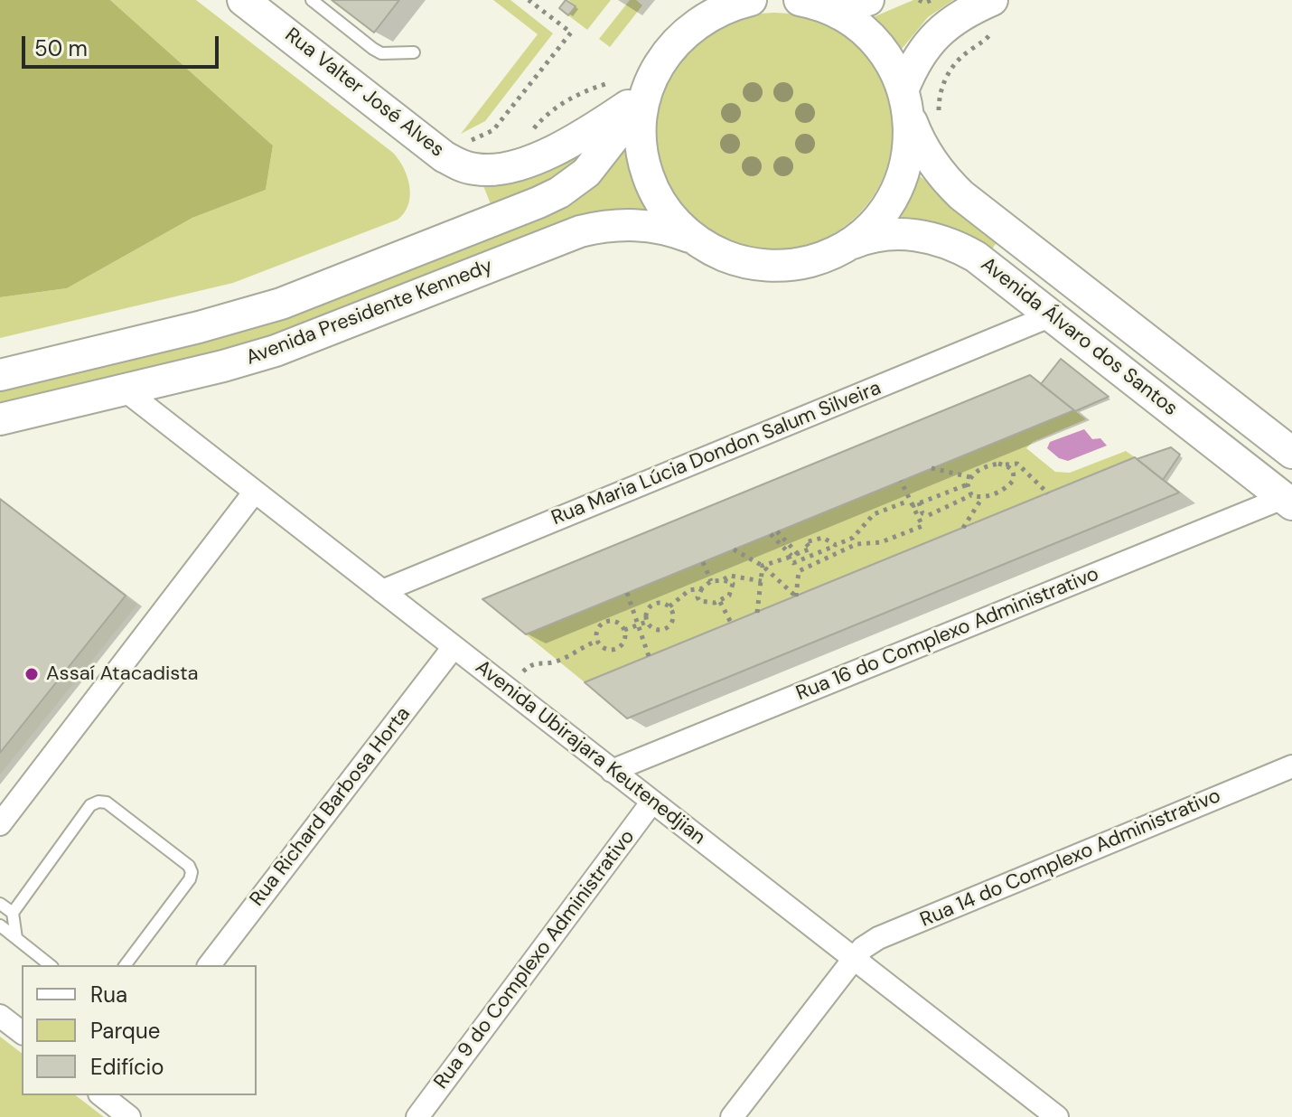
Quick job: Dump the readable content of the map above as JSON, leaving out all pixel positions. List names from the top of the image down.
{
  "streets": {
    "main road": ["Rua Valter José Alves", "Avenida Presidente Kennedy", "Avenida Álvaro dos Santos"],
    "street": [
      "Rua Maria Lúcia Dondon Salum Silveira",
      "Rua 16 do Complexo Administrativo",
      "Avenida Ubirajara Keutenedjian",
      "Rua Richard Barbosa Horta",
      "Rua 14 do Complexo Administrativo",
      "Rua 9 do Complexo Administrativo"
    ]
  },
  "crossings": [
    ["Rua Valter José Alves", "Avenida Presidente Kennedy"],
    ["Avenida Presidente Kennedy", "Avenida Ubirajara Keutenedjian"],
    ["Avenida Álvaro dos Santos", "Rua Maria Lúcia Dondon Salum Silveira"],
    ["Avenida Álvaro dos Santos", "Rua 16 do Complexo Administrativo"],
    ["Rua Maria Lúcia Dondon Salum Silveira", "Avenida Ubirajara Keutenedjian"],
    ["Rua 16 do Complexo Administrativo", "Avenida Ubirajara Keutenedjian"],
    ["Avenida Ubirajara Keutenedjian", "Rua Richard Barbosa Horta"],
    ["Avenida Ubirajara Keutenedjian", "Rua 14 do Complexo Administrativo"],
    ["Avenida Ubirajara Keutenedjian", "Rua 9 do Complexo Administrativo"]
  ],
  "places": ["Assaí Atacadista"],
  "legend": ["Rua", "Parque", "Edifício"],
  "scale_bar": "50 m"
}
